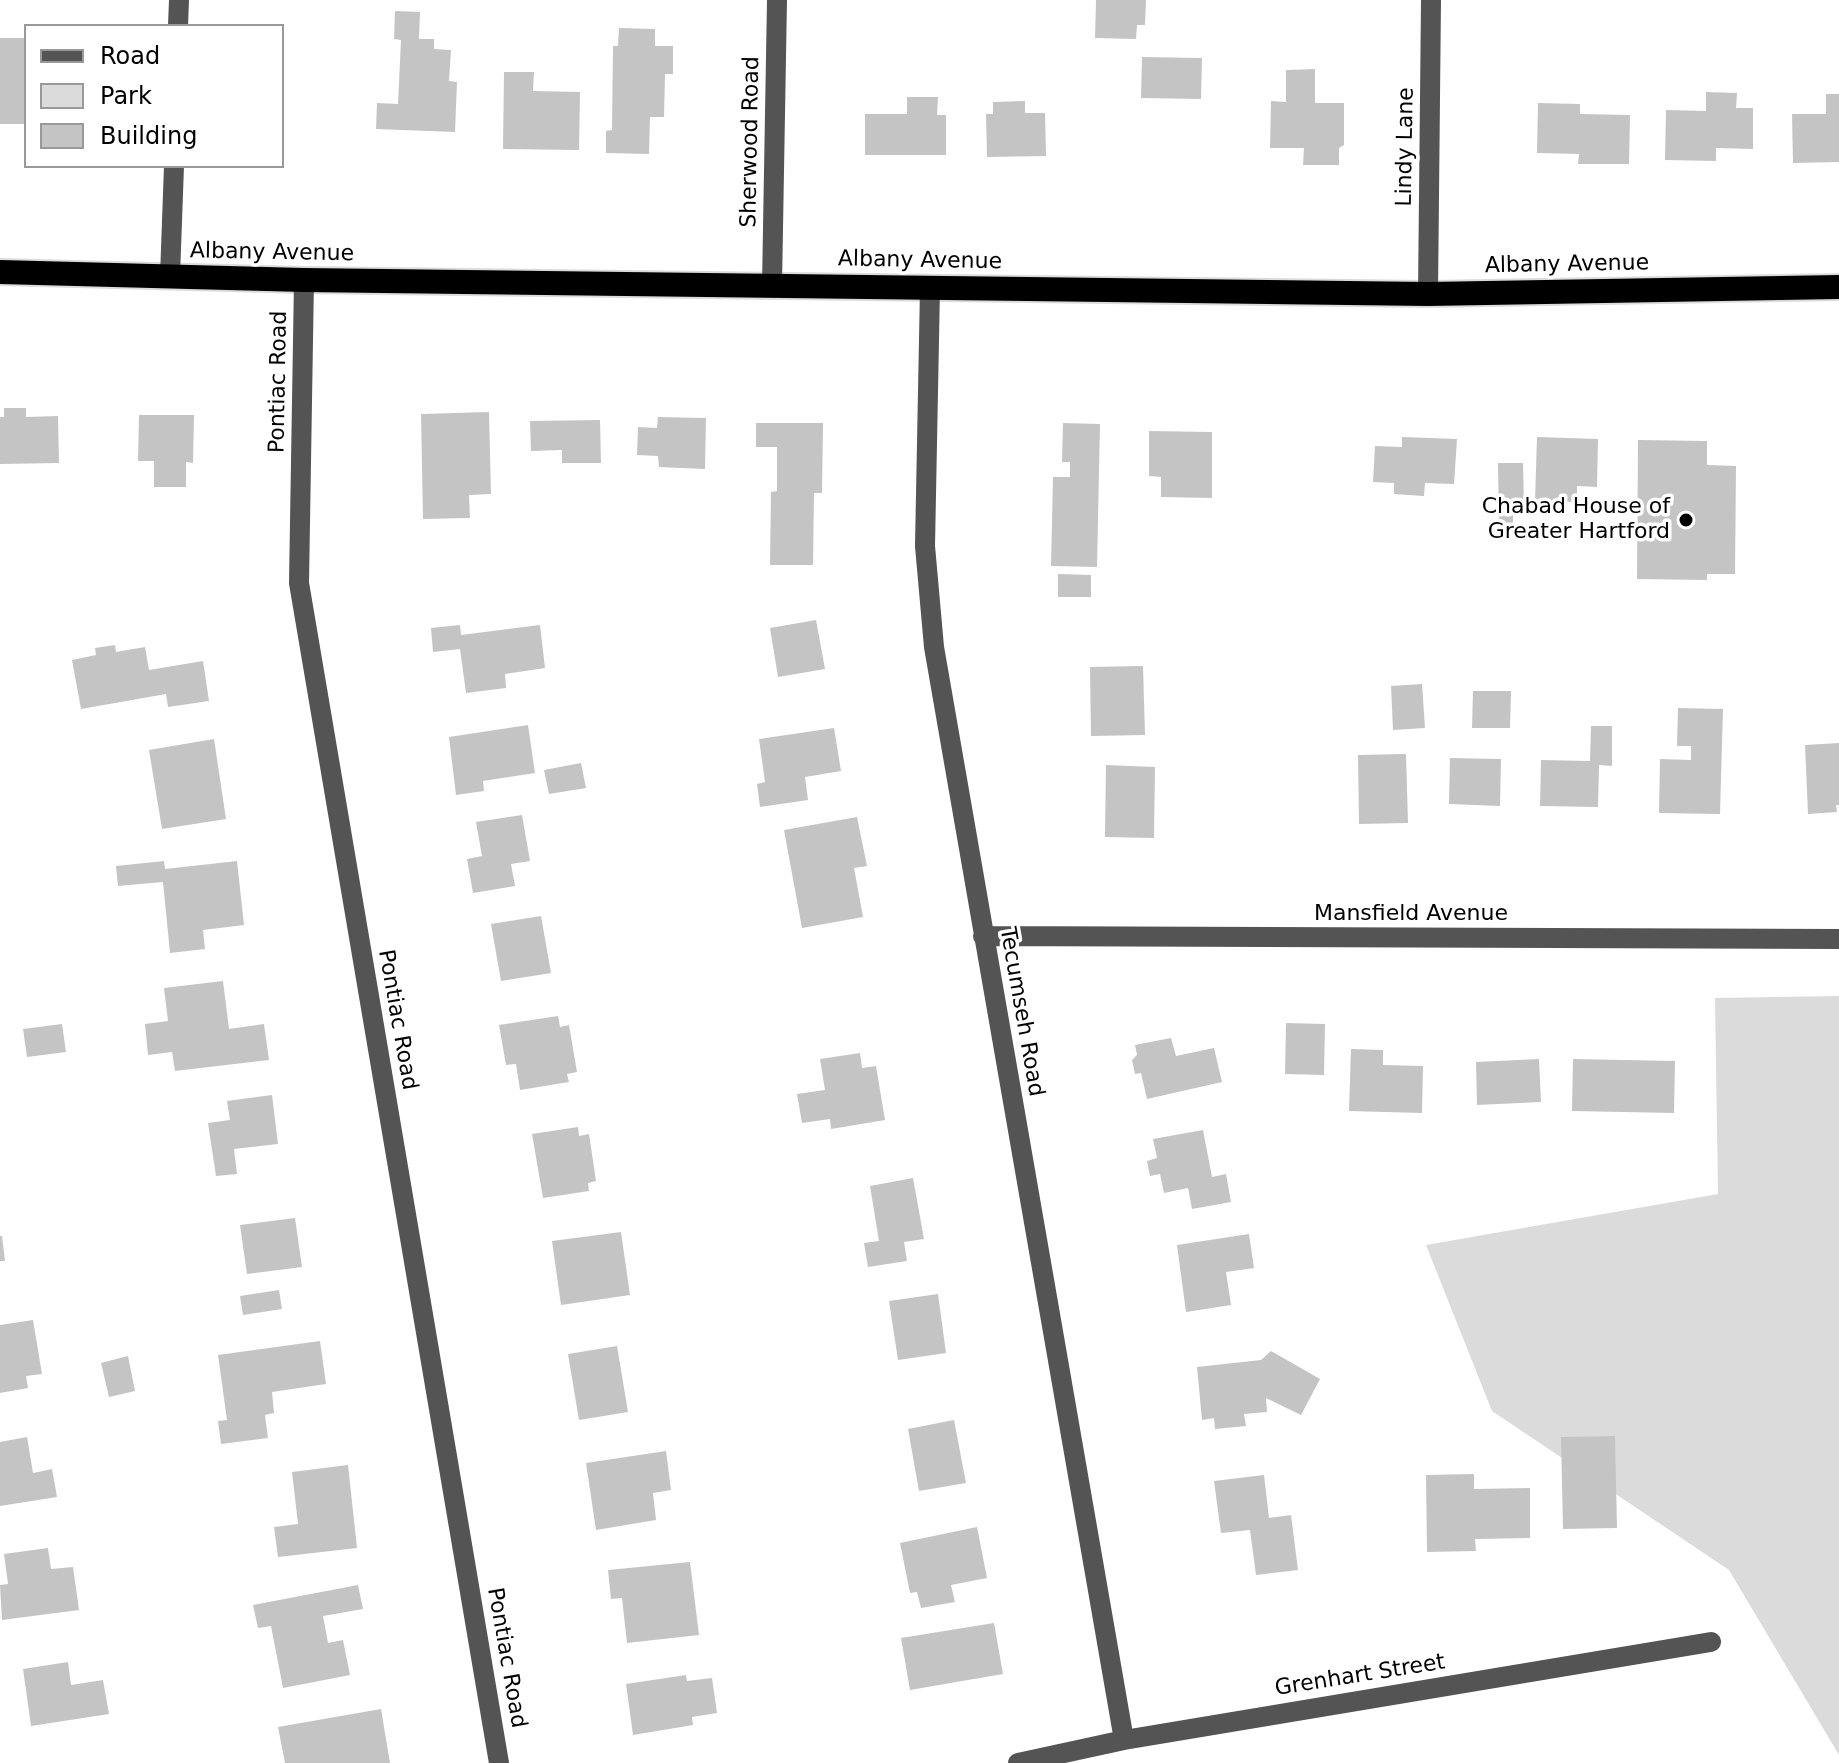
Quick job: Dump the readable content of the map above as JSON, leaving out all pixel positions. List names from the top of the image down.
{
  "streets": {
    "highway": ["Albany Avenue"],
    "street": [
      "Sherwood Road",
      "Lindy Lane",
      "Pontiac Road",
      "Mansfield Avenue",
      "Tecumseh Road",
      "Grenhart Street"
    ]
  },
  "crossings": [
    ["Sherwood Road", "Albany Avenue"],
    ["Lindy Lane", "Albany Avenue"],
    ["Albany Avenue", "Pontiac Road"],
    ["Albany Avenue", "Tecumseh Road"],
    ["Mansfield Avenue", "Tecumseh Road"],
    ["Tecumseh Road", "Grenhart Street"]
  ],
  "places": ["Chabad House of Greater Hartford"],
  "legend": ["Road", "Park", "Building"]
}
